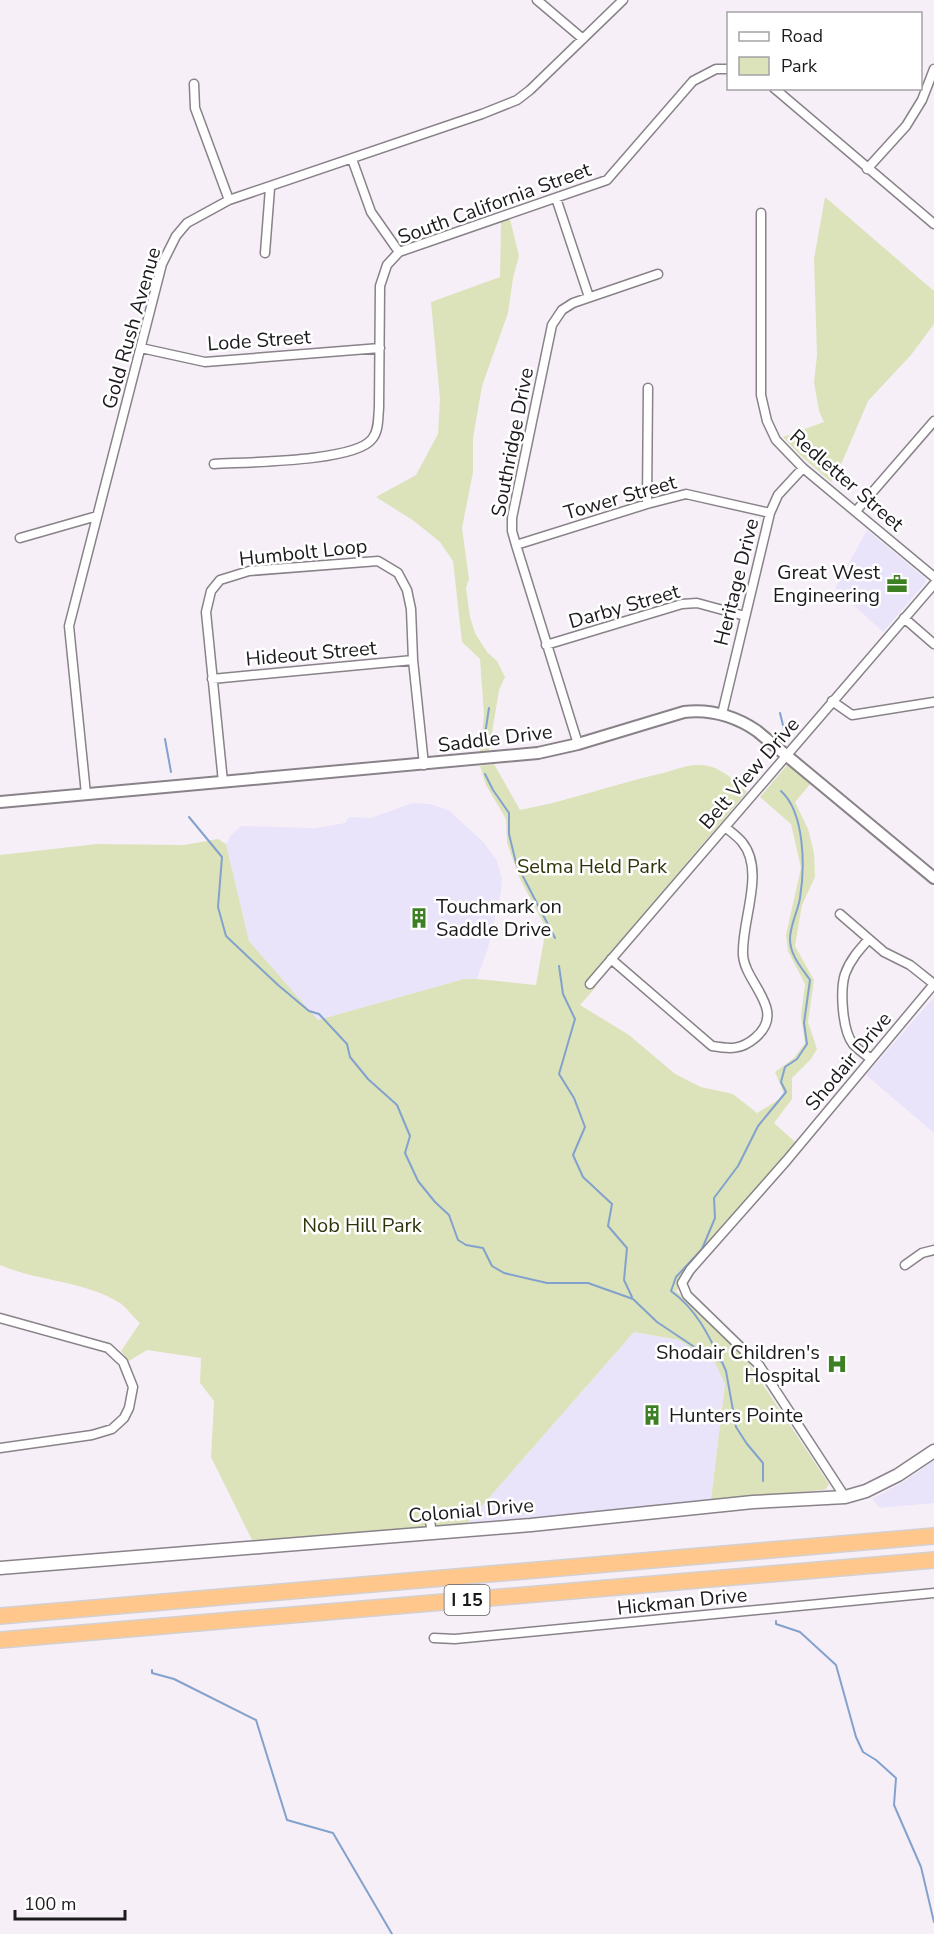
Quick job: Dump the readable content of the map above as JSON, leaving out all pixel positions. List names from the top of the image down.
{
  "streets": {
    "highway": ["I 15"],
    "main road": ["Colonial Drive"],
    "street": [
      "South California Street",
      "Gold Rush Avenue",
      "Lode Street",
      "Southridge Drive",
      "Redletter Street",
      "Tower Street",
      "Humbolt Loop",
      "Heritage Drive",
      "Darby Street",
      "Hideout Street",
      "Saddle Drive",
      "Belt View Drive",
      "Shodair Drive",
      "Hickman Drive"
    ]
  },
  "crossings": [
    ["South California Street", "Lode Street"],
    ["Gold Rush Avenue", "Lode Street"],
    ["Gold Rush Avenue", "Saddle Drive"],
    ["Southridge Drive", "Tower Street"],
    ["Southridge Drive", "Darby Street"],
    ["Southridge Drive", "Saddle Drive"],
    ["Redletter Street", "Heritage Drive"],
    ["Tower Street", "Heritage Drive"],
    ["Humbolt Loop", "Hideout Street"],
    ["Humbolt Loop", "Saddle Drive"],
    ["Heritage Drive", "Darby Street"],
    ["Heritage Drive", "Saddle Drive"],
    ["Saddle Drive", "Belt View Drive"],
    ["Shodair Drive", "Colonial Drive"]
  ],
  "parks": ["Selma Held Park", "Nob Hill Park"],
  "places": {
    "office": ["Great West Engineering"],
    "building": ["Touchmark on Saddle Drive", "Hunters Pointe"],
    "hospital": ["Shodair Children's Hospital"]
  },
  "legend": ["Road", "Park"],
  "scale_bar": "100 m"
}
